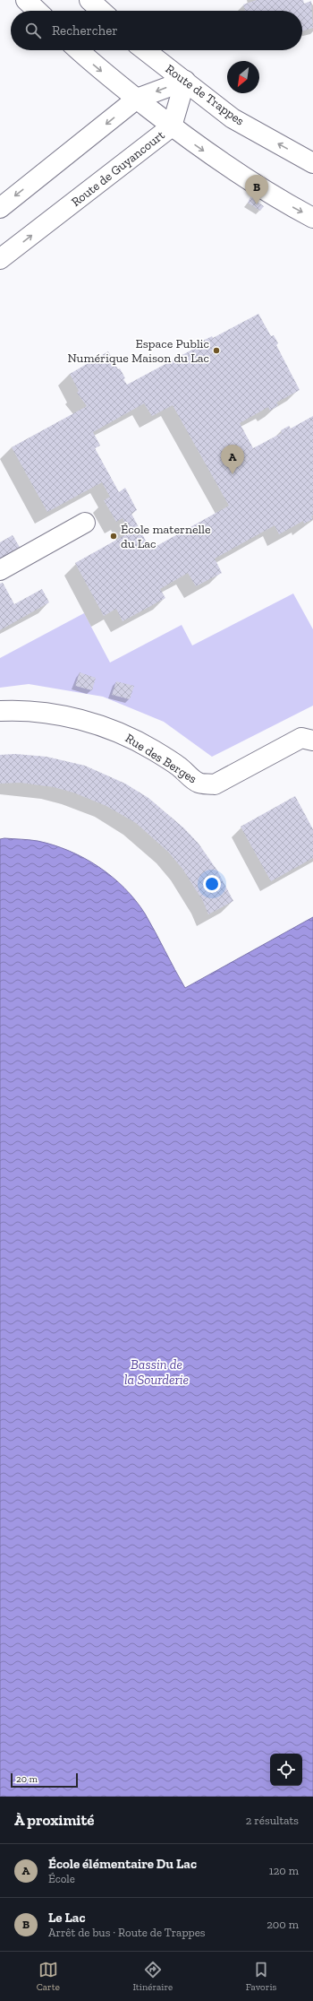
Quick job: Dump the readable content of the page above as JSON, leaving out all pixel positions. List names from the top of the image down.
{
  "streets": {
    "main road": ["Route de Trappes", "Route de Guyancourt", "Rue des Berges"]
  },
  "crossings": [
    ["Route de Trappes", "Route de Guyancourt"]
  ],
  "water": ["Bassin de la Sourderie"],
  "places": ["Espace Public Numérique Maison du Lac", "École maternelle du Lac"],
  "scale_bar": "20 m",
  "north": "bottom left",
  "page": {
    "search": "Rechercher",
    "pins": ["B", "A"],
    "scale": "20 m",
    "heading": ["À proximité", "2 résultats"],
    "list": [
      {
        "mark": "A",
        "name": "École élémentaire Du Lac",
        "note": "École",
        "value": "120 m"
      },
      {
        "mark": "B",
        "name": "Le Lac",
        "note": "Arrêt de bus · Route de Trappes",
        "value": "200 m"
      }
    ],
    "nav": ["Carte", "Itinéraire", "Favoris"]
  }
}
